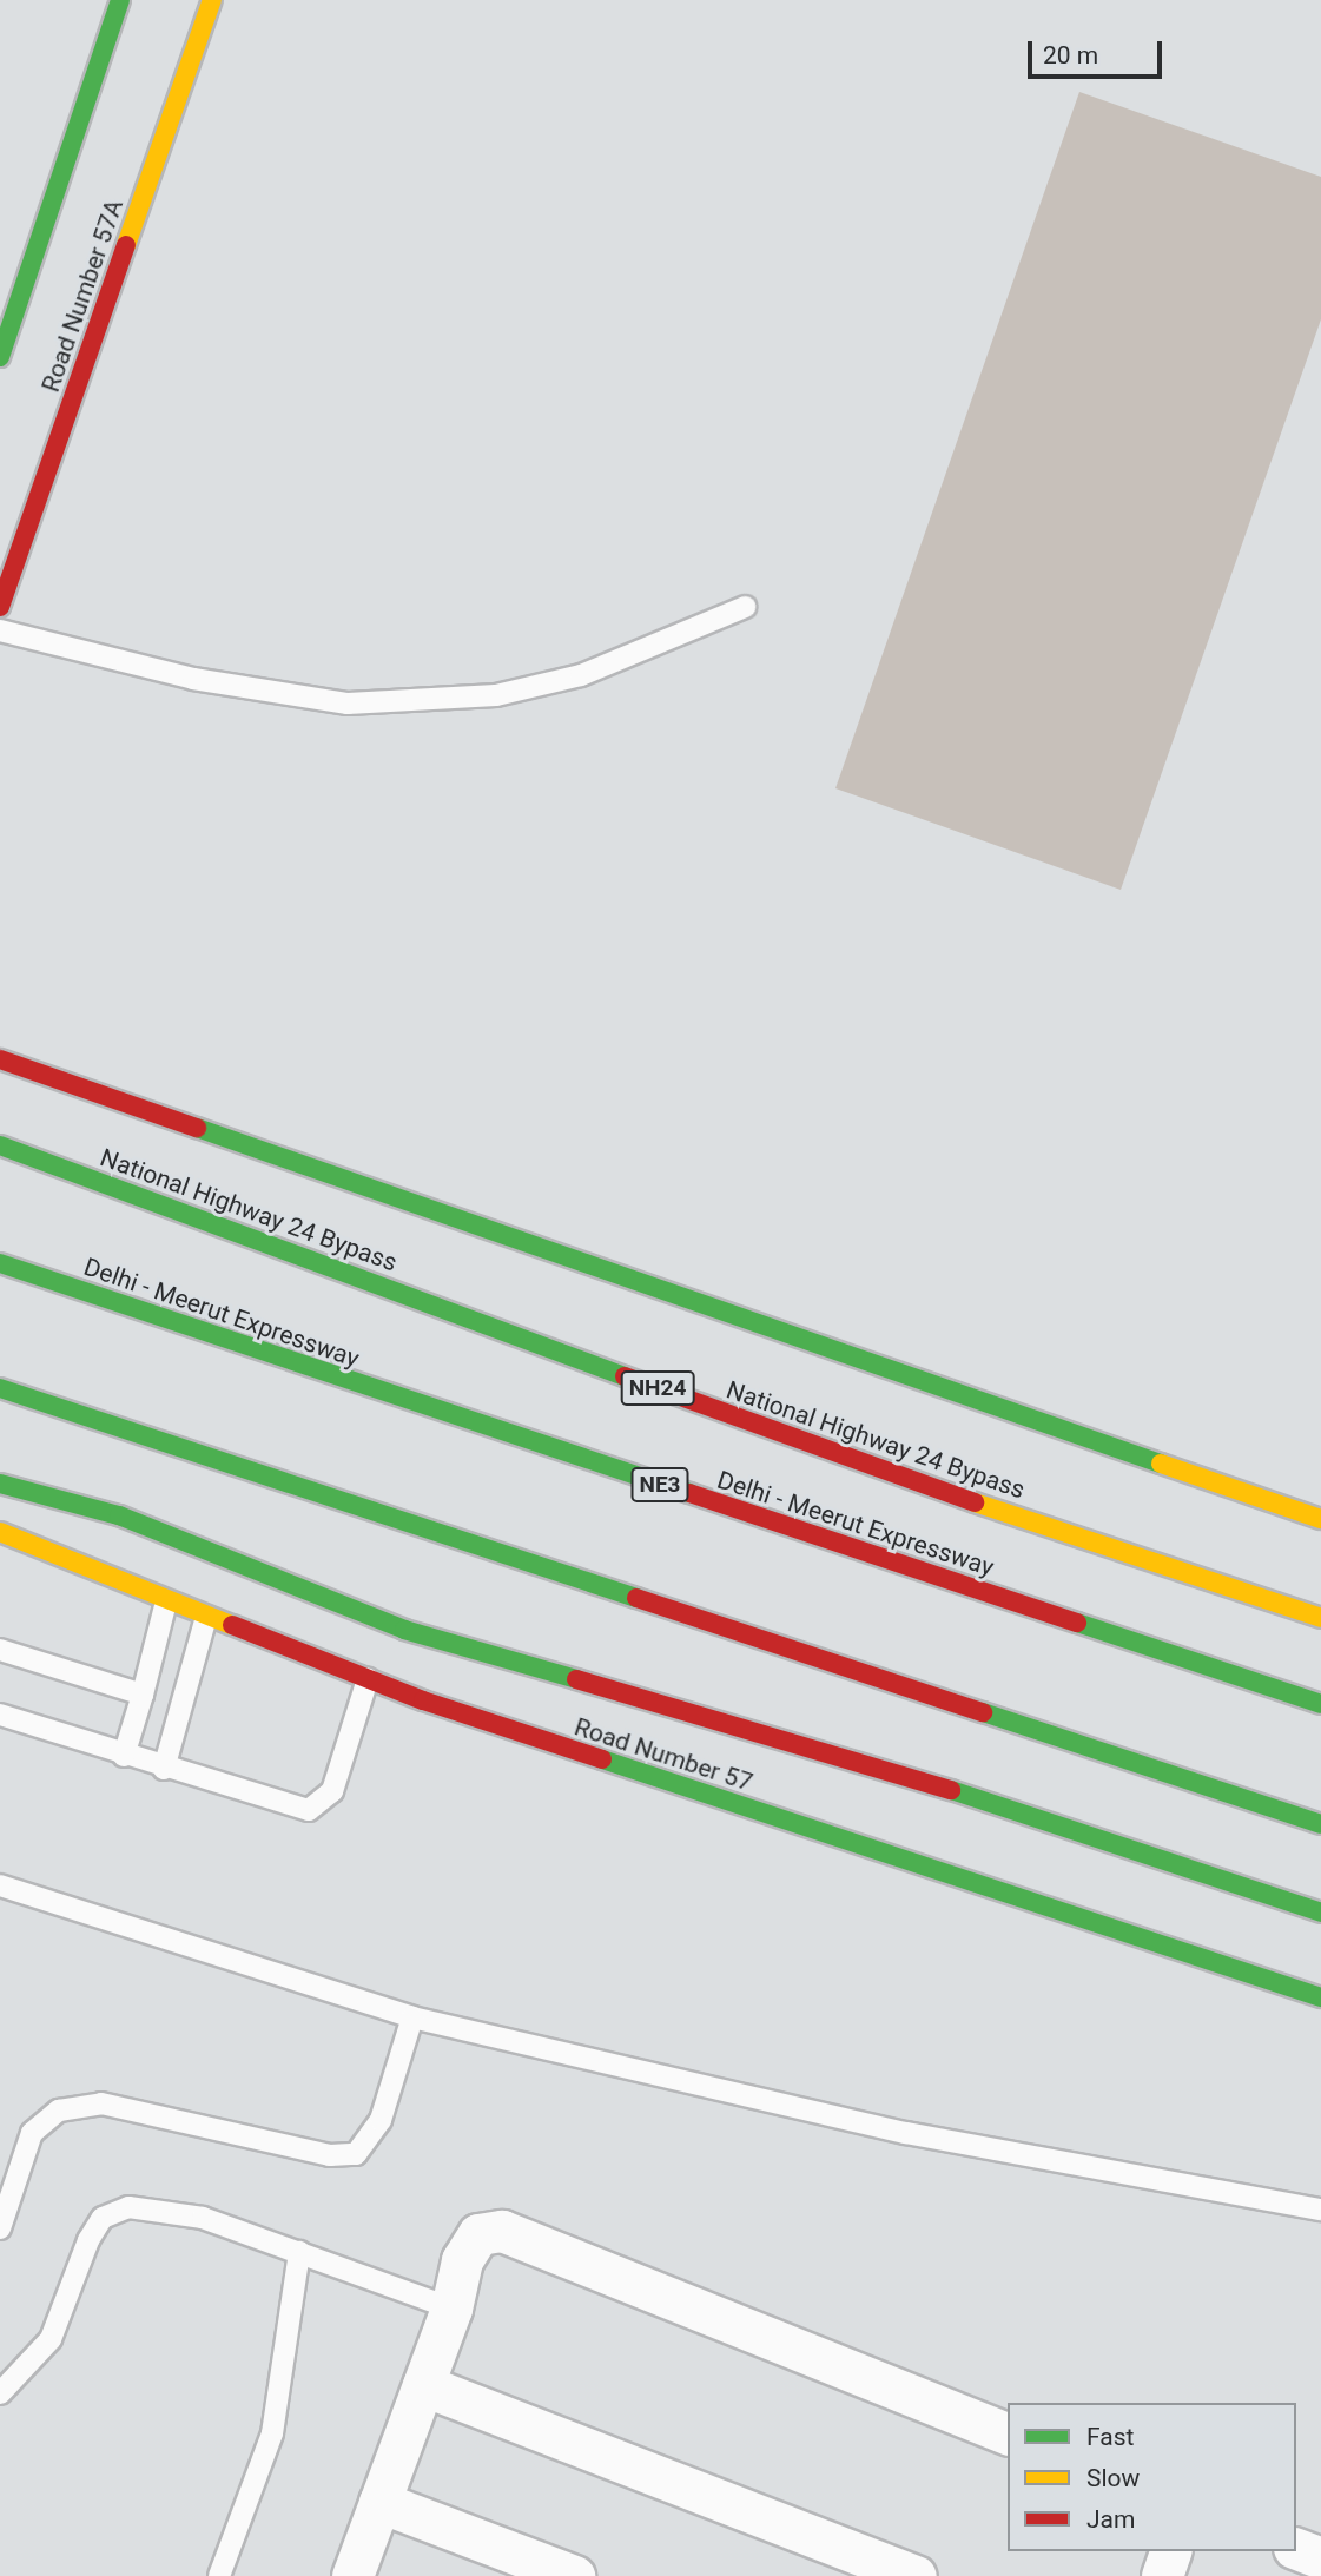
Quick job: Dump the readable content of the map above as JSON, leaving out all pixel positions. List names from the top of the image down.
{
  "streets": {
    "main road": [
      "Road Number 57A",
      "National Highway 24 Bypass",
      "Delhi - Meerut Expressway",
      "NH24",
      "NE3",
      "Road Number 57"
    ]
  },
  "legend": ["Fast", "Slow", "Jam"],
  "scale_bar": "20 m"
}
